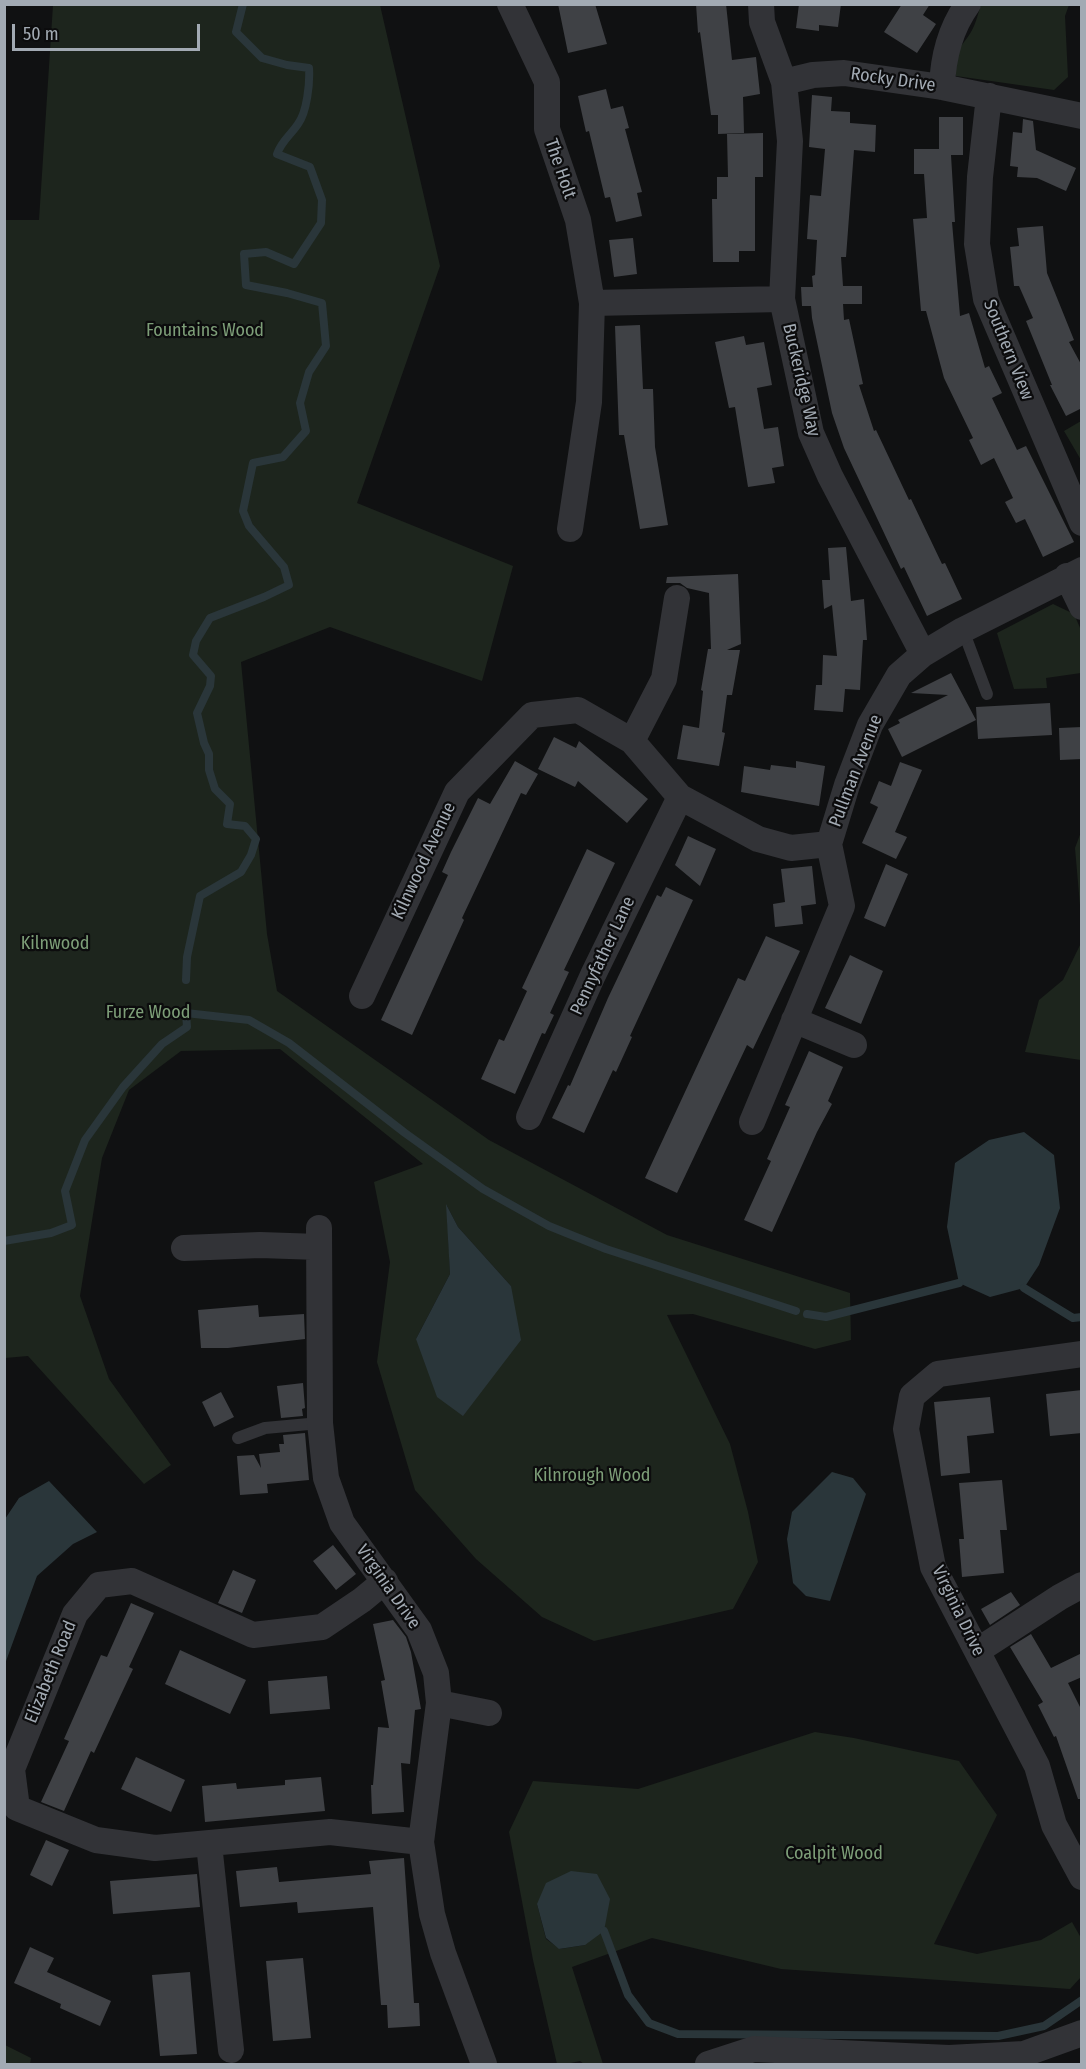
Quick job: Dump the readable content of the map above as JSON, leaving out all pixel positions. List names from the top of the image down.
{
  "streets": {
    "street": [
      "Rocky Drive",
      "The Holt",
      "Southern View",
      "Buckeridge Way",
      "Pullman Avenue",
      "Kilnwood Avenue",
      "Pennyfather Lane",
      "Virginia Drive",
      "Elizabeth Road"
    ]
  },
  "crossings": [
    ["Rocky Drive", "Southern View"],
    ["Rocky Drive", "Buckeridge Way"],
    ["Buckeridge Way", "Pullman Avenue"],
    ["Pullman Avenue", "Kilnwood Avenue"],
    ["Kilnwood Avenue", "Pennyfather Lane"],
    ["Virginia Drive", "Elizabeth Road"]
  ],
  "parks": [
    "Fountains Wood",
    "Kilnwood",
    "Furze Wood",
    "Kilnrough Wood",
    "Coalpit Wood"
  ],
  "scale_bar": "50 m"
}
